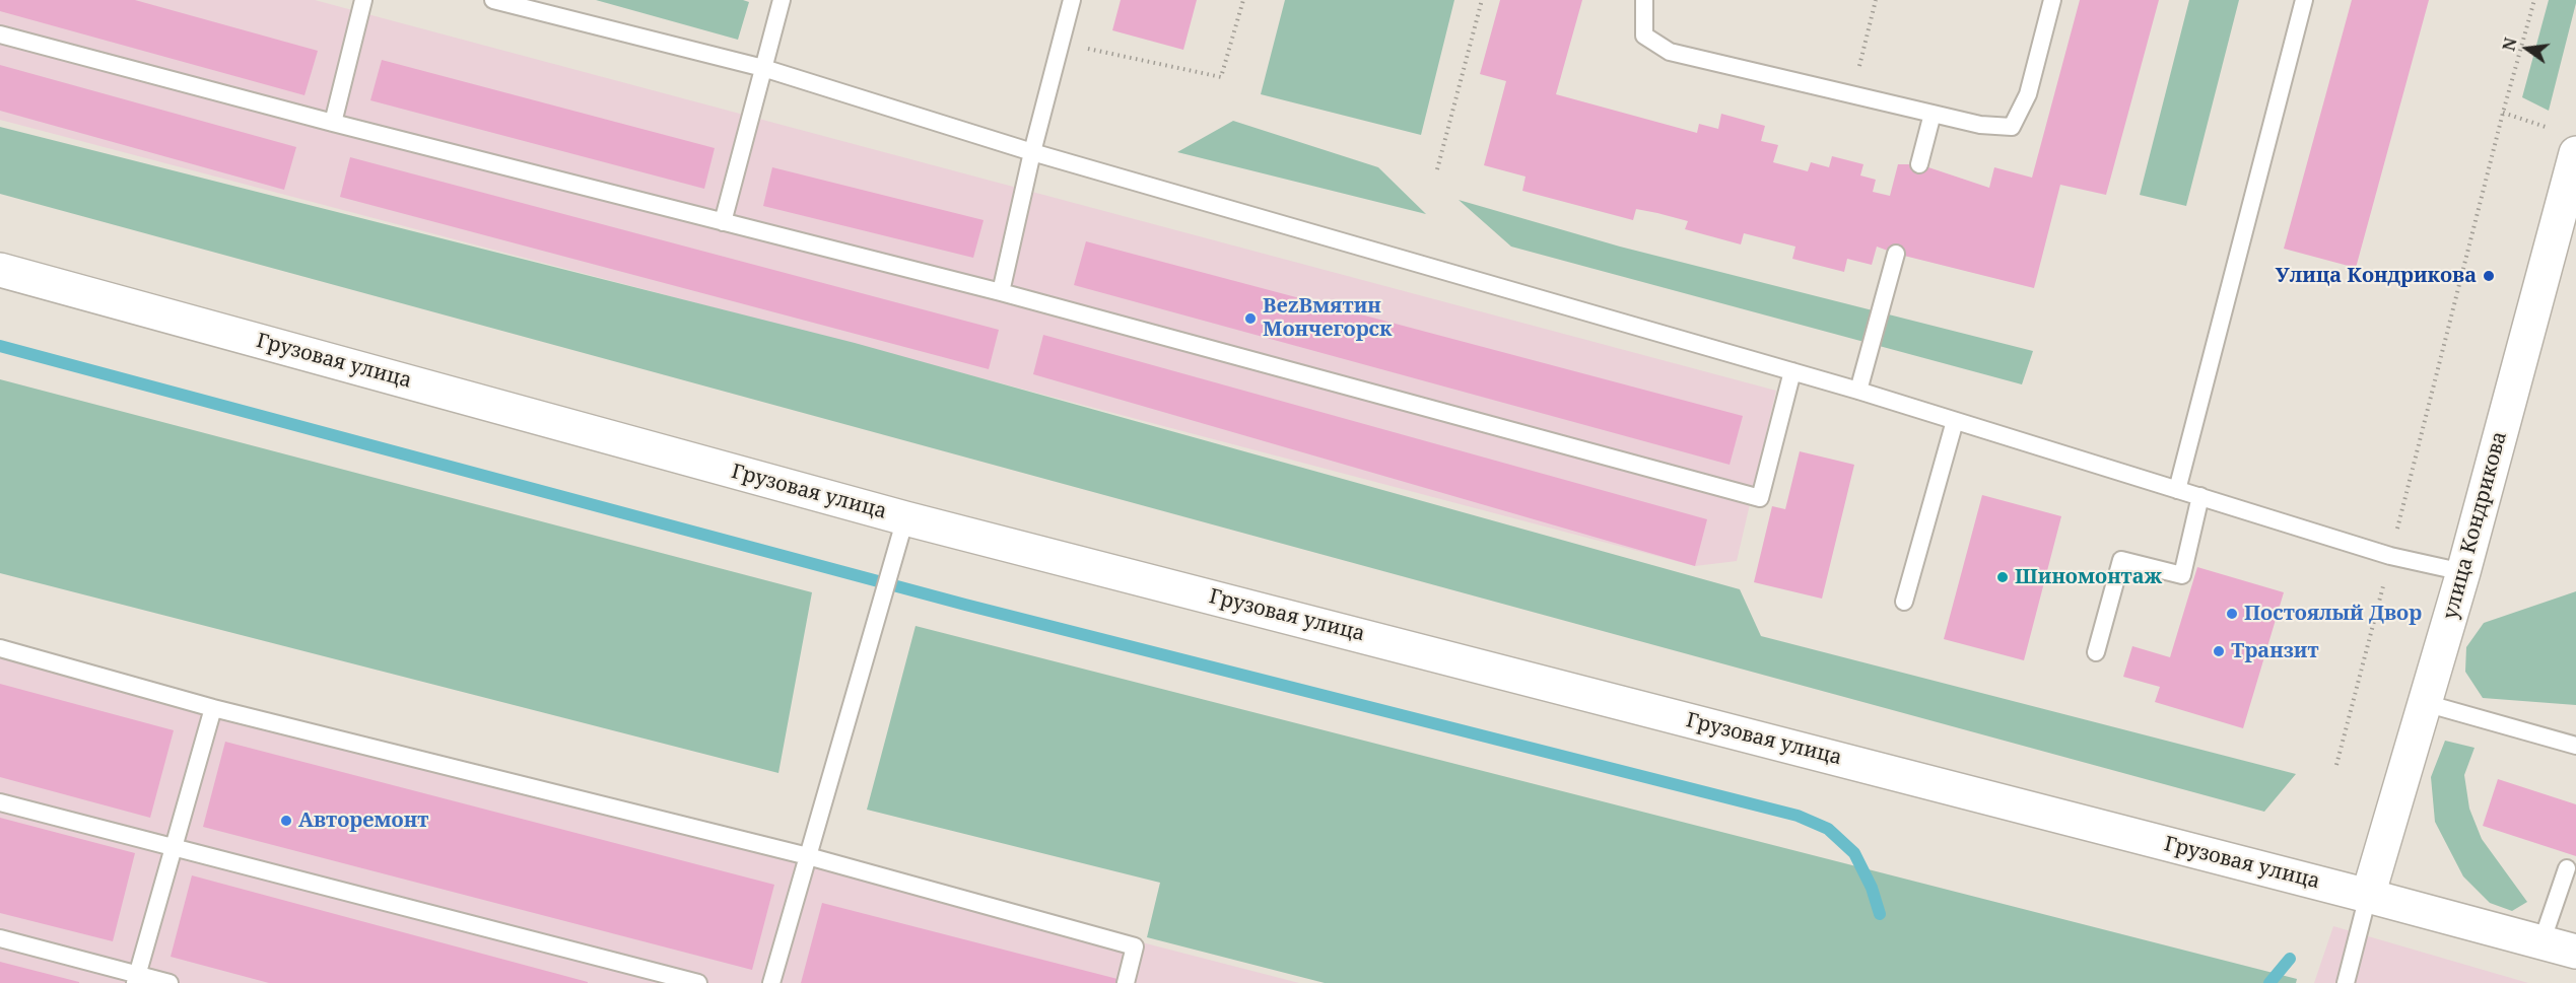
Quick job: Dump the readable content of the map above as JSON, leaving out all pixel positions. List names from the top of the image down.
{
  "streets": {
    "main road": ["Грузовая улица", "улица Кондрикова"]
  },
  "crossings": [
    ["Грузовая улица", "улица Кондрикова"]
  ],
  "places": [
    "Улица Кондрикова",
    "BezВмятин Мончегорск",
    "Шиномонтаж",
    "Постоялый Двор",
    "Транзит",
    "Авторемонт"
  ],
  "north": "left"
}
